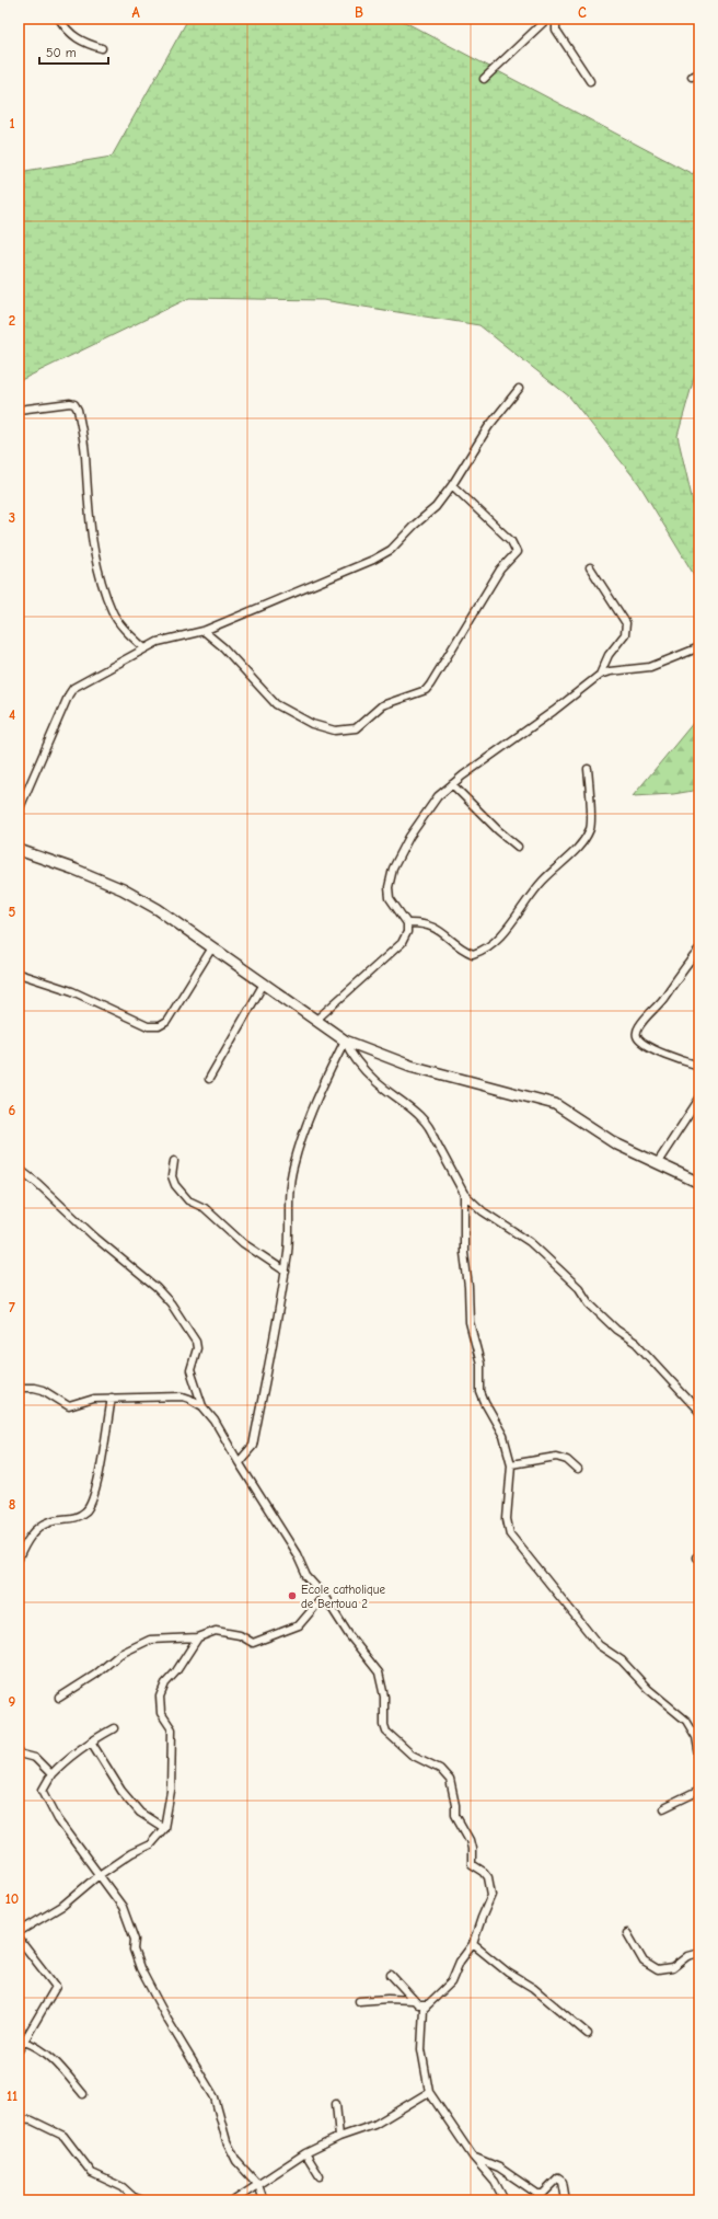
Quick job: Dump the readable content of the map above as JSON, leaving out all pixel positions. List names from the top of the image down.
{
  "places": ["Ecole catholique de Bertoua 2"],
  "scale_bar": "50 m",
  "grid": {
    "columns": ["A", "B", "C"],
    "rows": [
      "1",
      "2",
      "3",
      "4",
      "5",
      "6",
      "7",
      "8",
      "9",
      "10",
      "11"
    ]
  }
}
